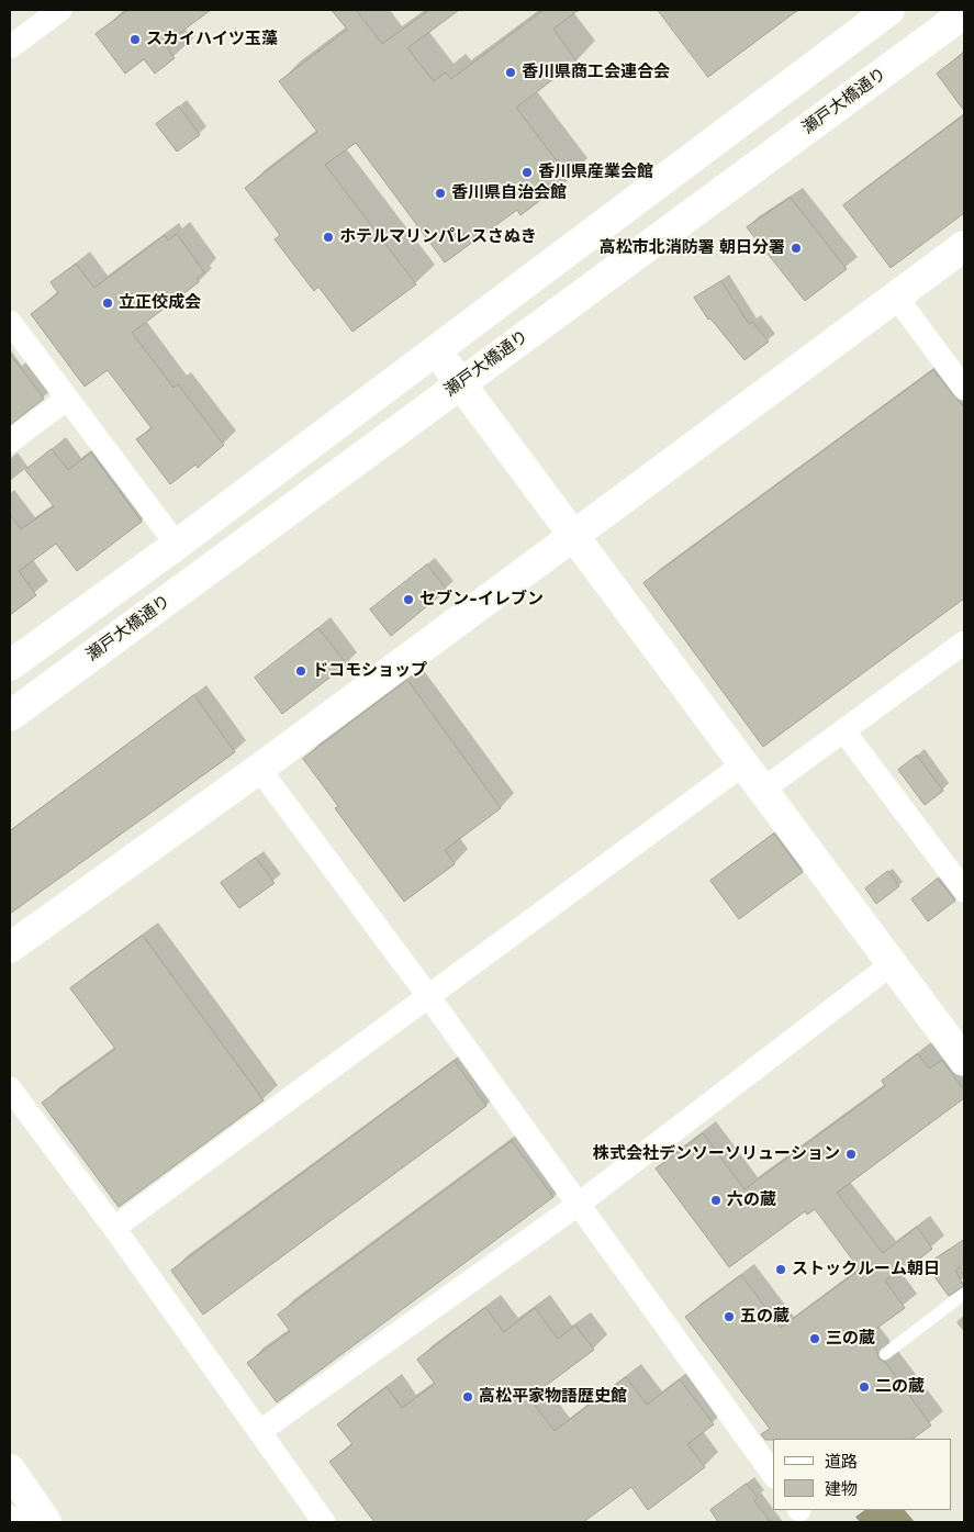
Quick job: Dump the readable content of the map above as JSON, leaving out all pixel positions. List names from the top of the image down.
{
  "streets": {
    "street": ["瀬戸大橋通り"]
  },
  "places": [
    "スカイハイツ玉藻",
    "香川県商工会連合会",
    "香川県産業会館",
    "香川県自治会館",
    "ホテルマリンパレスさぬき",
    "高松市北消防署 朝日分署",
    "立正佼成会",
    "セブン-イレブン",
    "ドコモショップ",
    "株式会社デンソーソリューション",
    "六の蔵",
    "ストックルーム朝日",
    "五の蔵",
    "三の蔵",
    "二の蔵",
    "高松平家物語歴史館"
  ],
  "legend": ["道路", "建物"]
}
